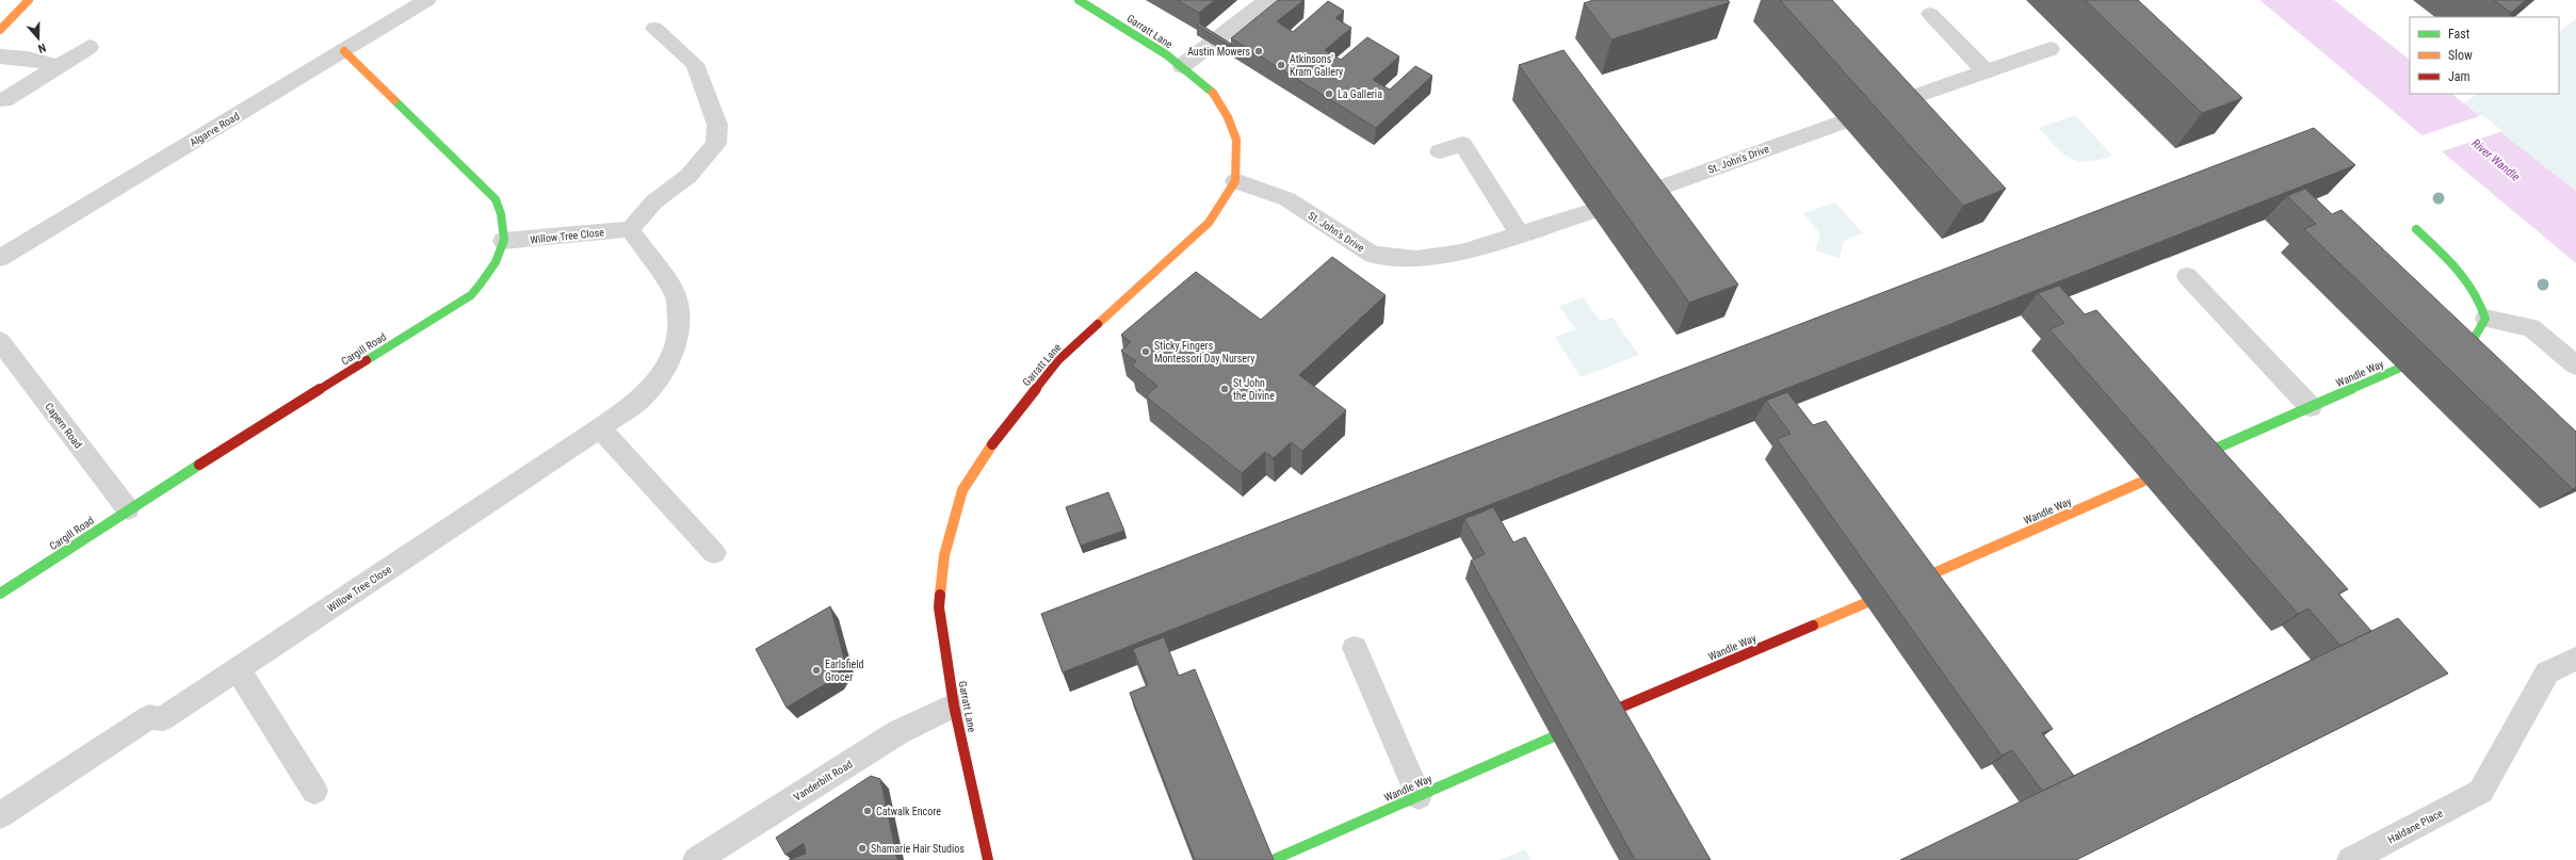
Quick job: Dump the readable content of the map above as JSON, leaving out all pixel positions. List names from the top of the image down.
{
  "streets": {
    "street": [
      "Garratt Lane",
      "Algarve Road",
      "St. John's Drive",
      "Willow Tree Close",
      "Cargill Road",
      "Wandle Way",
      "Capern Road",
      "Vanderbilt Road",
      "Haldane Place"
    ]
  },
  "crossings": [
    ["Garratt Lane", "St. John's Drive"],
    ["Garratt Lane", "Vanderbilt Road"],
    ["Algarve Road", "Cargill Road"],
    ["Willow Tree Close", "Cargill Road"],
    ["Cargill Road", "Capern Road"]
  ],
  "water": ["River Wandle"],
  "places": [
    "Austin Mowers",
    "Atkinsons' Kram Gallery",
    "La Galleria",
    "Sticky Fingers Montessori Day Nursery",
    "St John the Divine",
    "Earlsfield Grocer",
    "Catwalk Encore",
    "Shamarie Hair Studios"
  ],
  "legend": ["Fast", "Slow", "Jam"],
  "north": "bottom"
}
